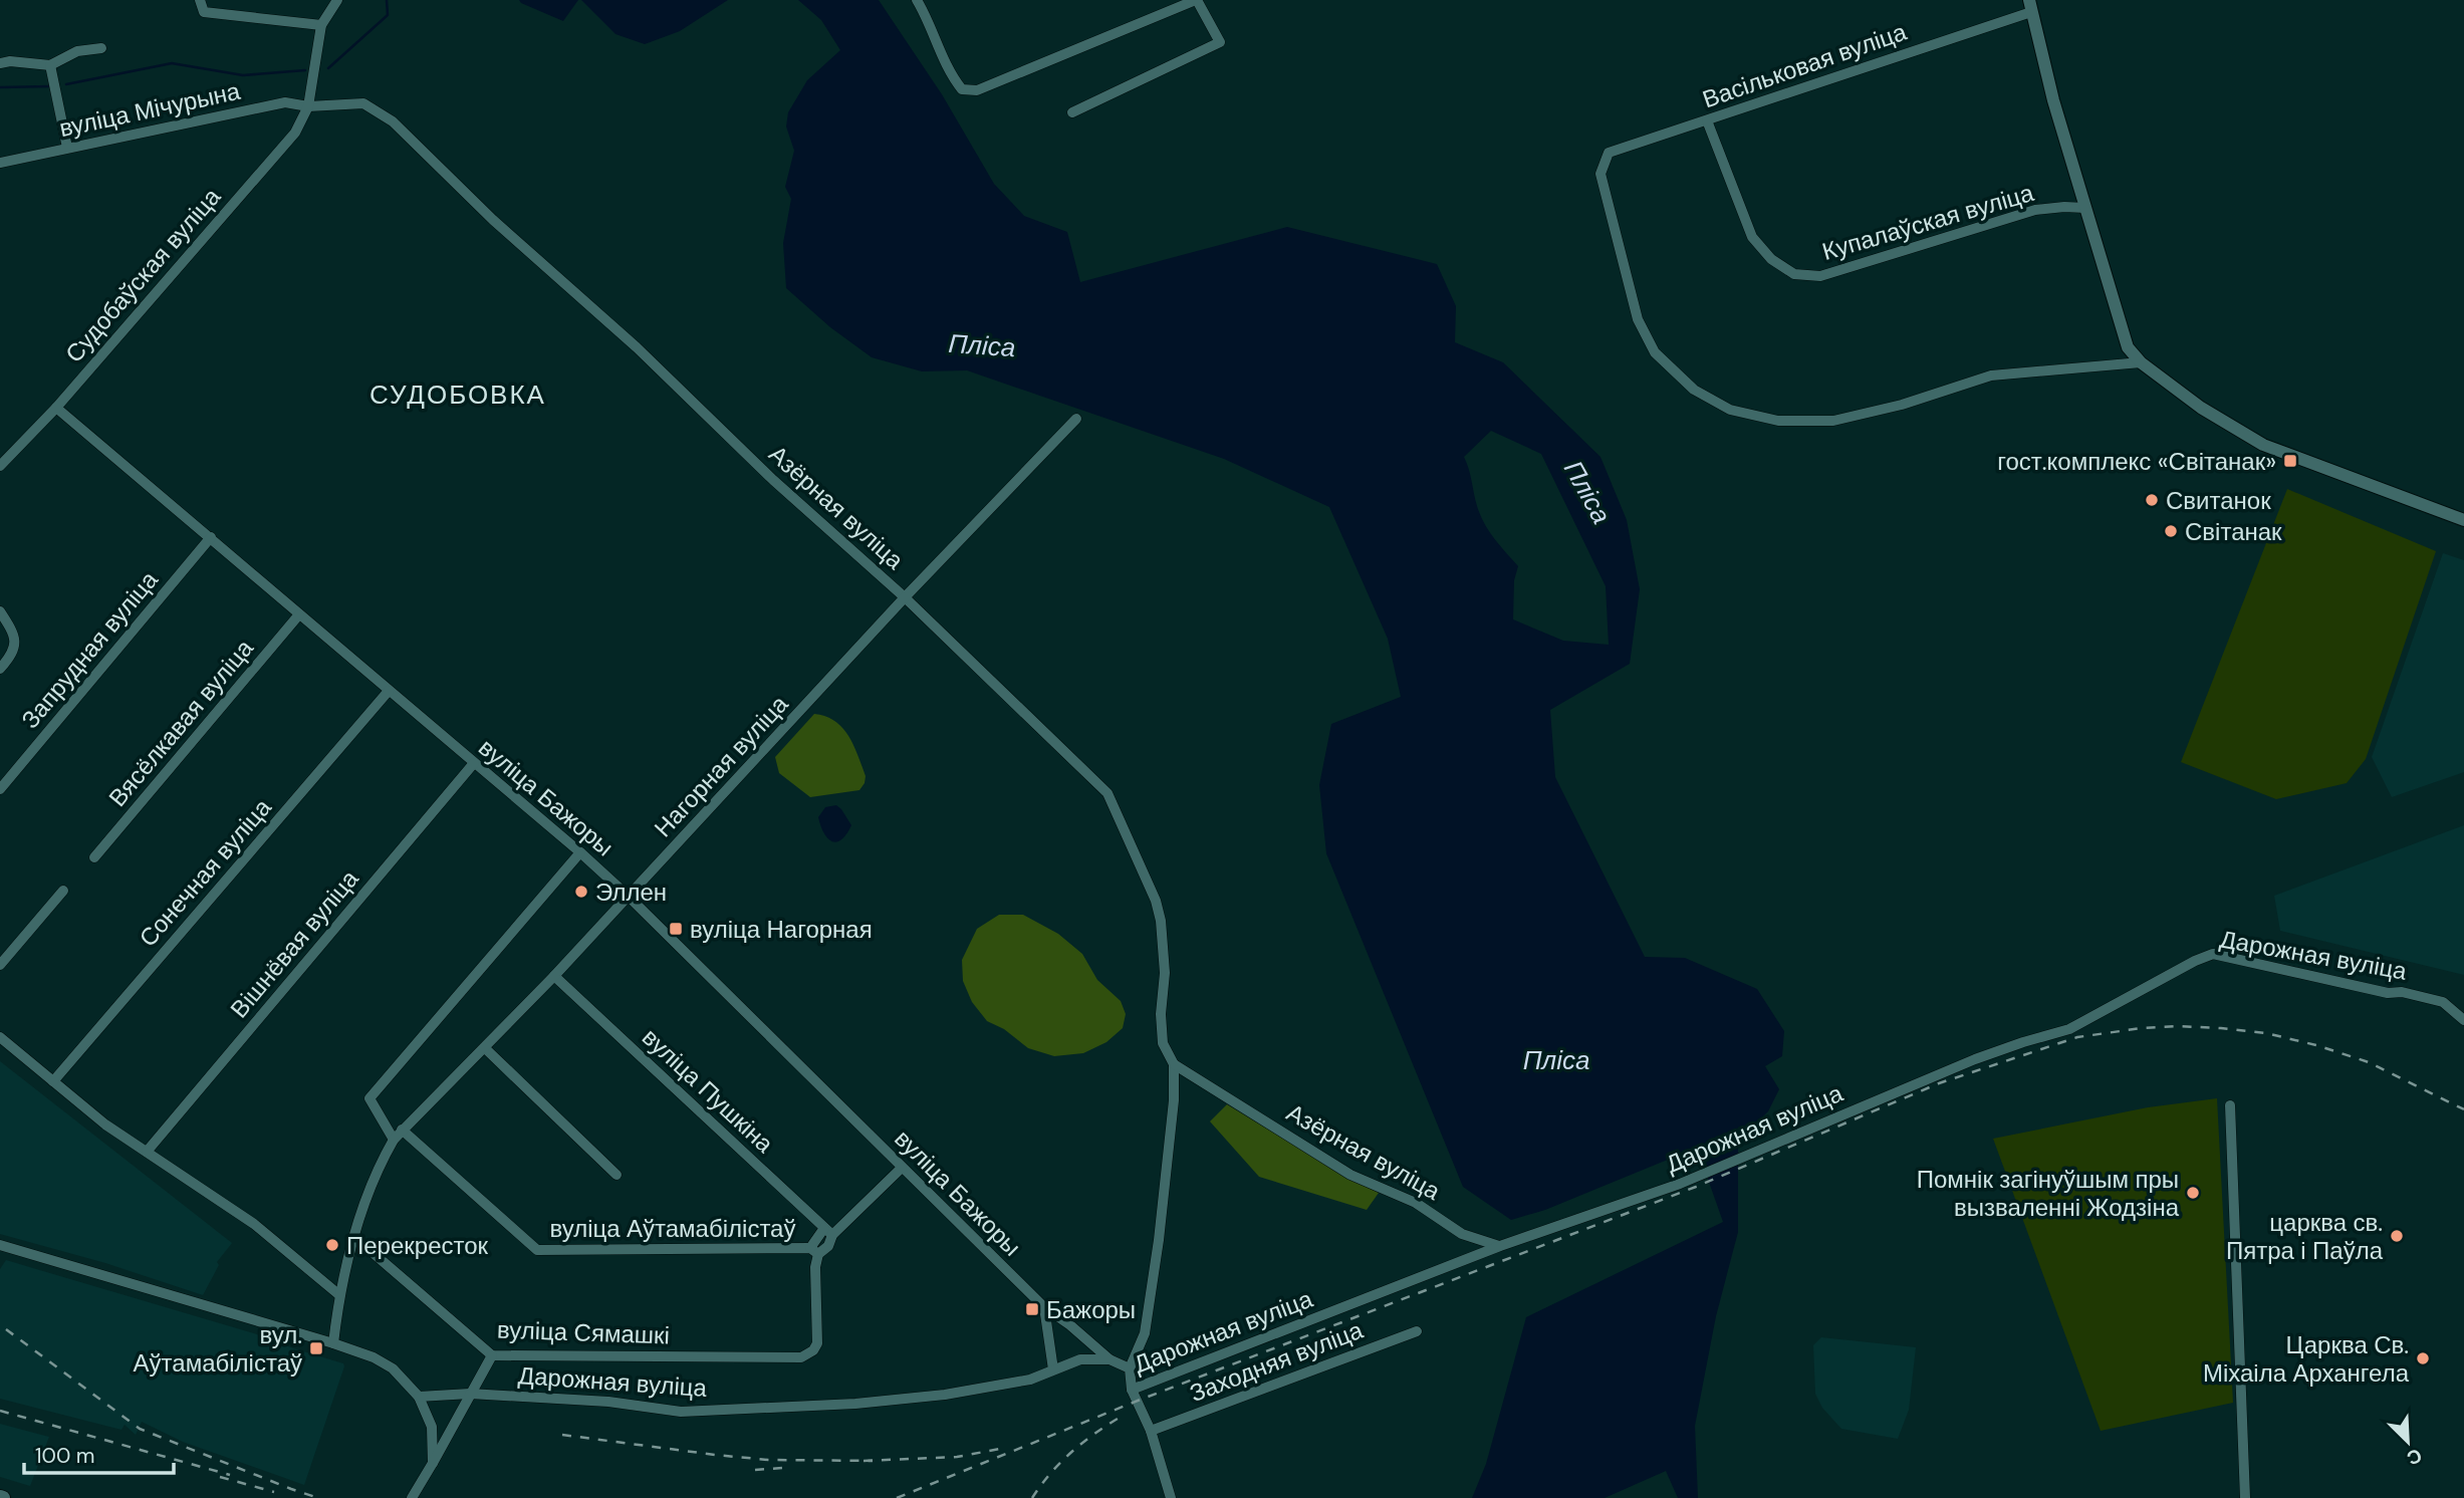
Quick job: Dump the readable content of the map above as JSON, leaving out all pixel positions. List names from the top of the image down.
{
  "streets": {
    "street": [
      "Васільковая вуліца",
      "вуліца Мічурына",
      "Купалаўская вуліца",
      "Судобаўская вуліца",
      "Азёрная вуліца",
      "Запрудная вуліца",
      "Вясёлкавая вуліца",
      "Нагорная вуліца",
      "вуліца Бажоры",
      "Сонечная вуліца",
      "Вішнёвая вуліца",
      "Дарожная вуліца",
      "вуліца Пушкіна",
      "вуліца Аўтамабілістаў",
      "вуліца Сямашкі",
      "Заходняя вуліца"
    ]
  },
  "crossings": [
    ["Васільковая вуліца", "Купалаўская вуліца"],
    ["вуліца Мічурына", "Судобаўская вуліца"],
    ["вуліца Мічурына", "Азёрная вуліца"],
    ["Судобаўская вуліца", "Азёрная вуліца"],
    ["Судобаўская вуліца", "вуліца Бажоры"],
    ["Азёрная вуліца", "Нагорная вуліца"],
    ["Азёрная вуліца", "Дарожная вуліца"],
    ["Запрудная вуліца", "вуліца Бажоры"],
    ["Вясёлкавая вуліца", "вуліца Бажоры"],
    ["Нагорная вуліца", "вуліца Бажоры"],
    ["Нагорная вуліца", "вуліца Пушкіна"],
    ["Нагорная вуліца", "вуліца Аўтамабілістаў"],
    ["Нагорная вуліца", "вуліца Сямашкі"],
    ["вуліца Бажоры", "Сонечная вуліца"],
    ["вуліца Бажоры", "Вішнёвая вуліца"],
    ["вуліца Бажоры", "Дарожная вуліца"],
    ["вуліца Аўтамабілістаў", "вуліца Сямашкі"]
  ],
  "districts": ["СУДОБОВКА"],
  "water": ["Пліса"],
  "places": {
    "transit": [
      "гост.комплекс «Світанак»",
      "вуліца Нагорная",
      "Бажоры",
      "вул. Аўтамабілістаў"
    ],
    "other": [
      "Свитанок",
      "Світанак",
      "Эллен",
      "Помнік загінуўшым пры вызваленні Жодзіна",
      "царква св. Пятра і Паўла",
      "Перекресток",
      "Царква Св. Міхаіла Архангела"
    ]
  },
  "scale_bar": "100 m",
  "north": "bottom right"
}
